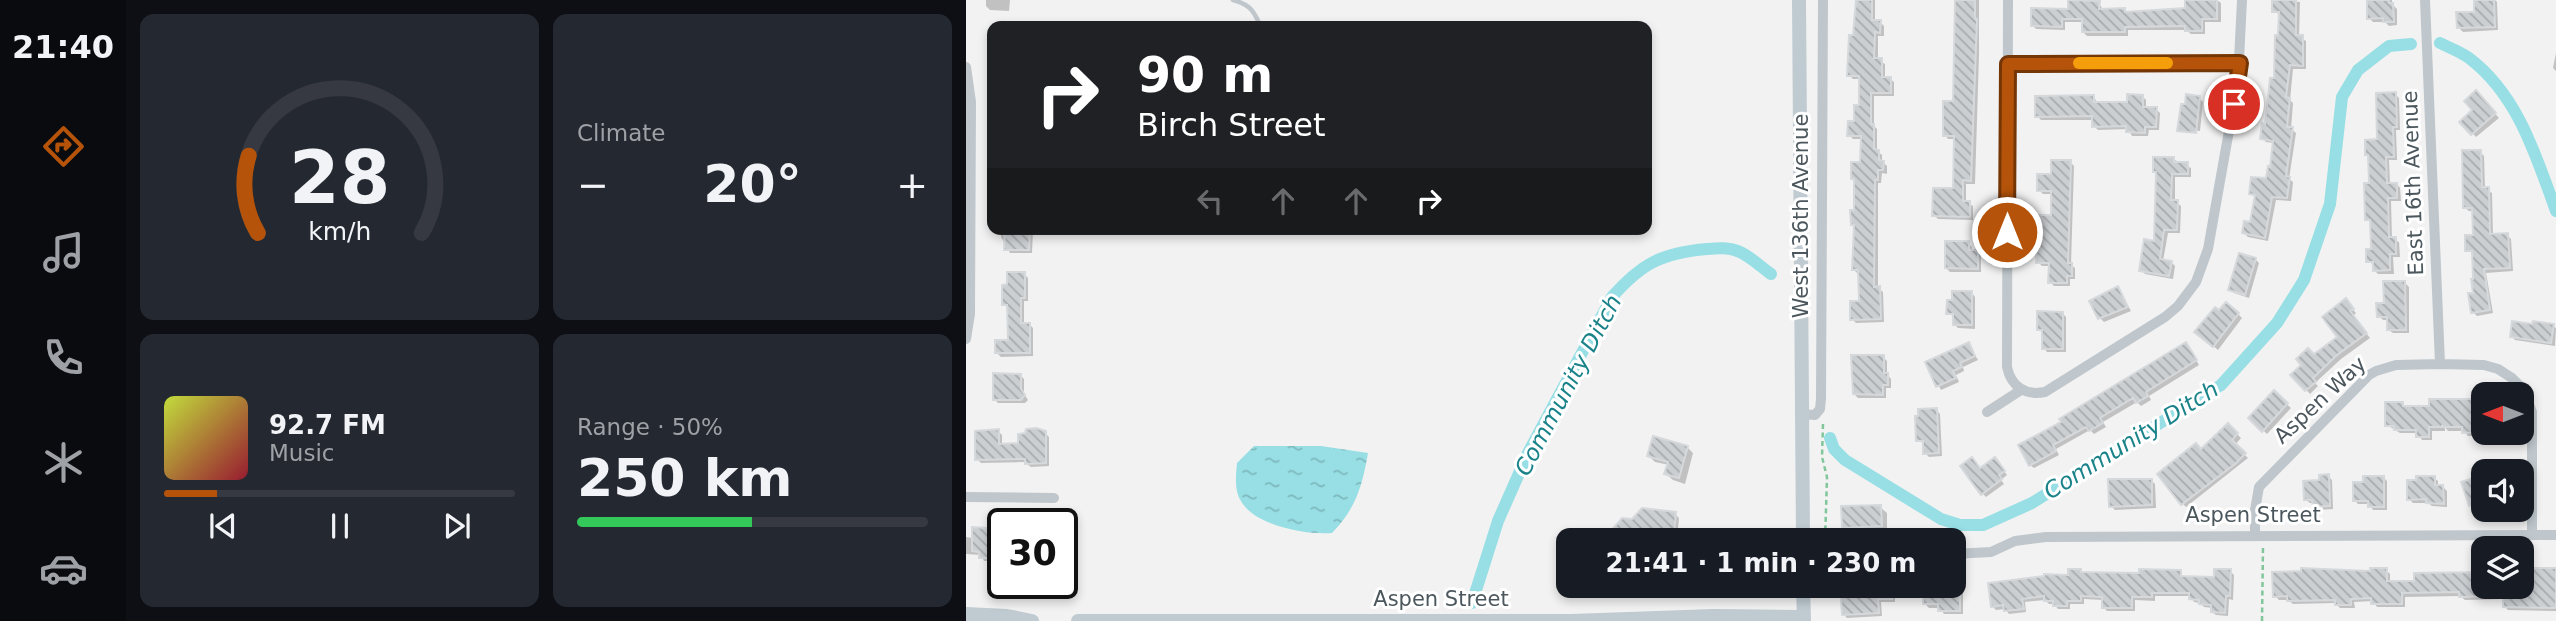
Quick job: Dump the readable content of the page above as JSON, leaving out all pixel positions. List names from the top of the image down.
{
  "streets": {
    "street": [
      "East 16th Avenue",
      "West 136th Avenue",
      "Aspen Way",
      "Aspen Street"
    ]
  },
  "crossings": [
    ["East 16th Avenue", "Aspen Way"],
    ["Aspen Way", "Aspen Street"]
  ],
  "water": ["Community Ditch"],
  "north": "left",
  "page": {
    "tabs": "21:40",
    "tile": [
      "Climate",
      ["Range · 50%", "250 km"]
    ],
    "turn": ["90 m", "Birch Street"],
    "heat": ["−", "20°", "+"],
    "song": ["92.7 FM", "Music"],
    "limit": "30",
    "trip": "21:41 · 1 min · 230 m",
    "gauge": ["28", "km/h"]
  }
}
